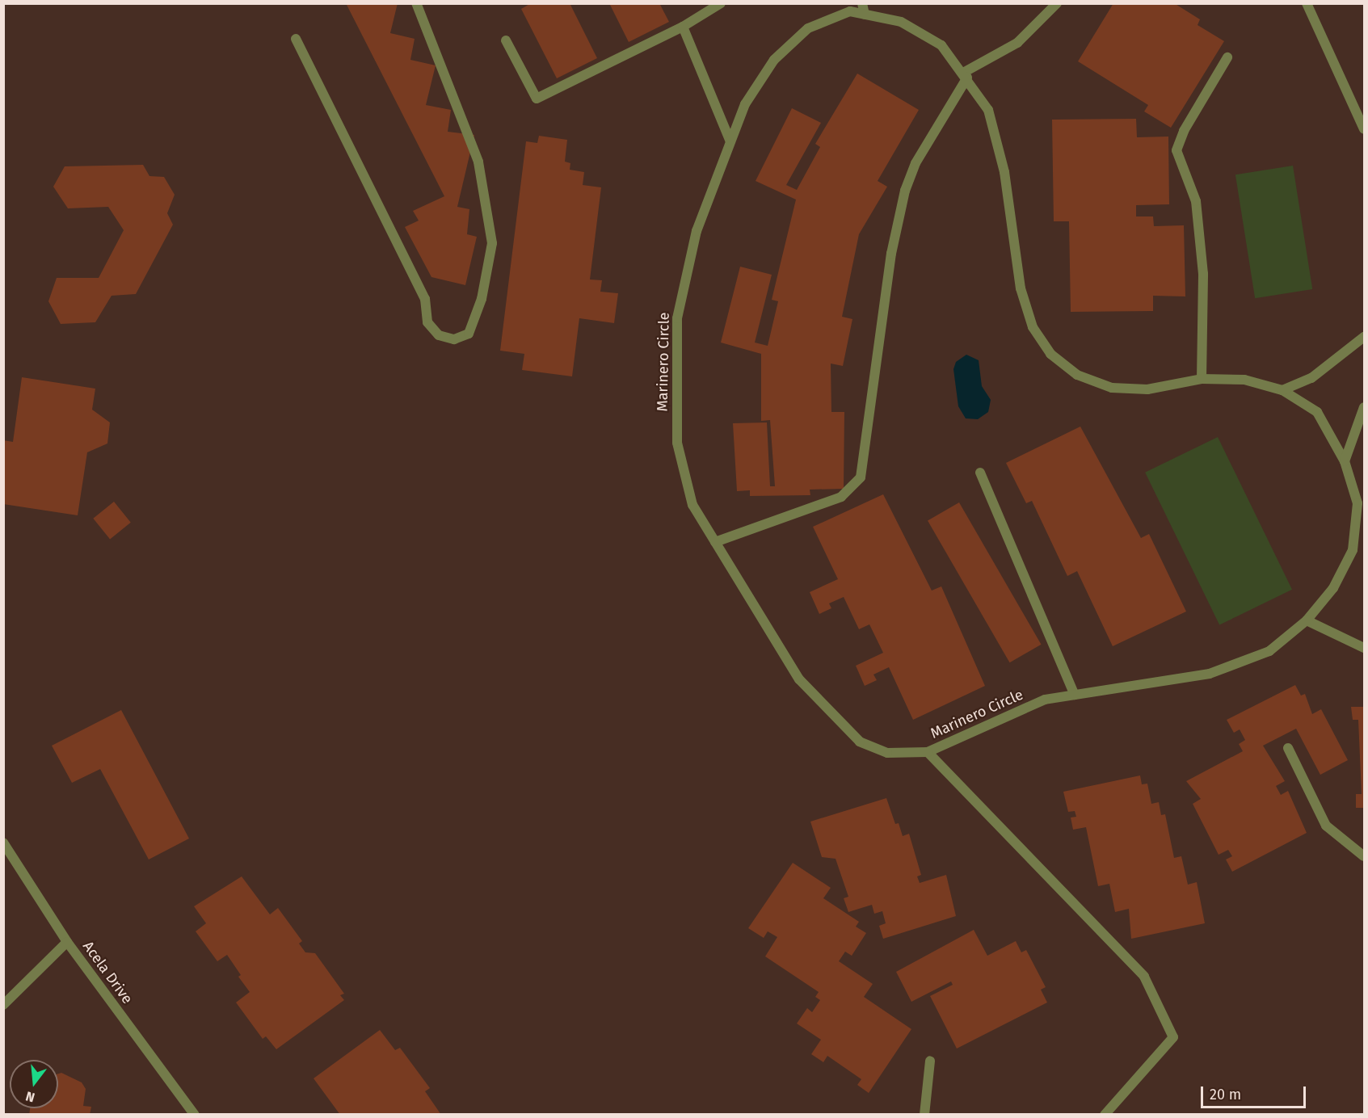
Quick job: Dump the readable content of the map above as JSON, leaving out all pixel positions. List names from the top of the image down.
{
  "streets": {
    "street": ["Marinero Circle", "Acela Drive"]
  },
  "scale_bar": "20 m",
  "north": "bottom"
}
